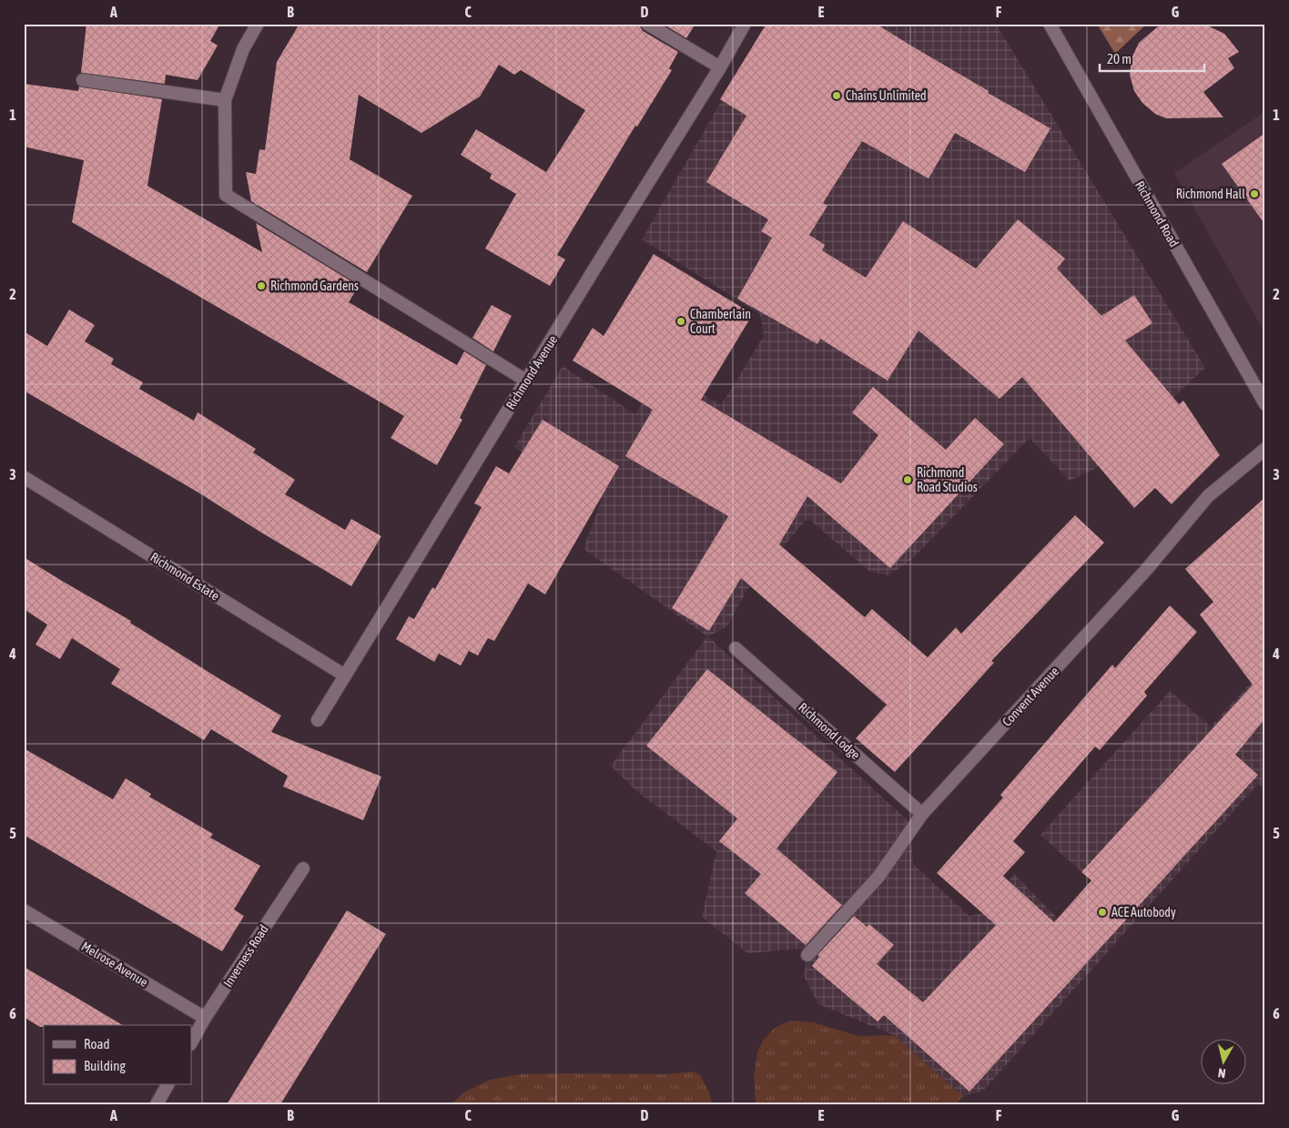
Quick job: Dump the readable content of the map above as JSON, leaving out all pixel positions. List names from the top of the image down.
{
  "streets": {
    "street": [
      "Richmond Road",
      "Richmond Avenue",
      "Richmond Estate",
      "Convent Avenue",
      "Richmond Lodge",
      "Inverness Road",
      "Melrose Avenue"
    ]
  },
  "crossings": [
    ["Richmond Avenue", "Richmond Estate"],
    ["Convent Avenue", "Richmond Lodge"],
    ["Inverness Road", "Melrose Avenue"]
  ],
  "places": [
    "Chains Unlimited",
    "Richmond Hall",
    "Richmond Gardens",
    "Chamberlain Court",
    "Richmond Road Studios",
    "ACE Autobody"
  ],
  "legend": ["Road", "Building"],
  "scale_bar": "20 m",
  "north": "bottom",
  "grid": {
    "columns": [
      "A",
      "B",
      "C",
      "D",
      "E",
      "F",
      "G"
    ],
    "rows": [
      "1",
      "2",
      "3",
      "4",
      "5",
      "6"
    ]
  }
}
